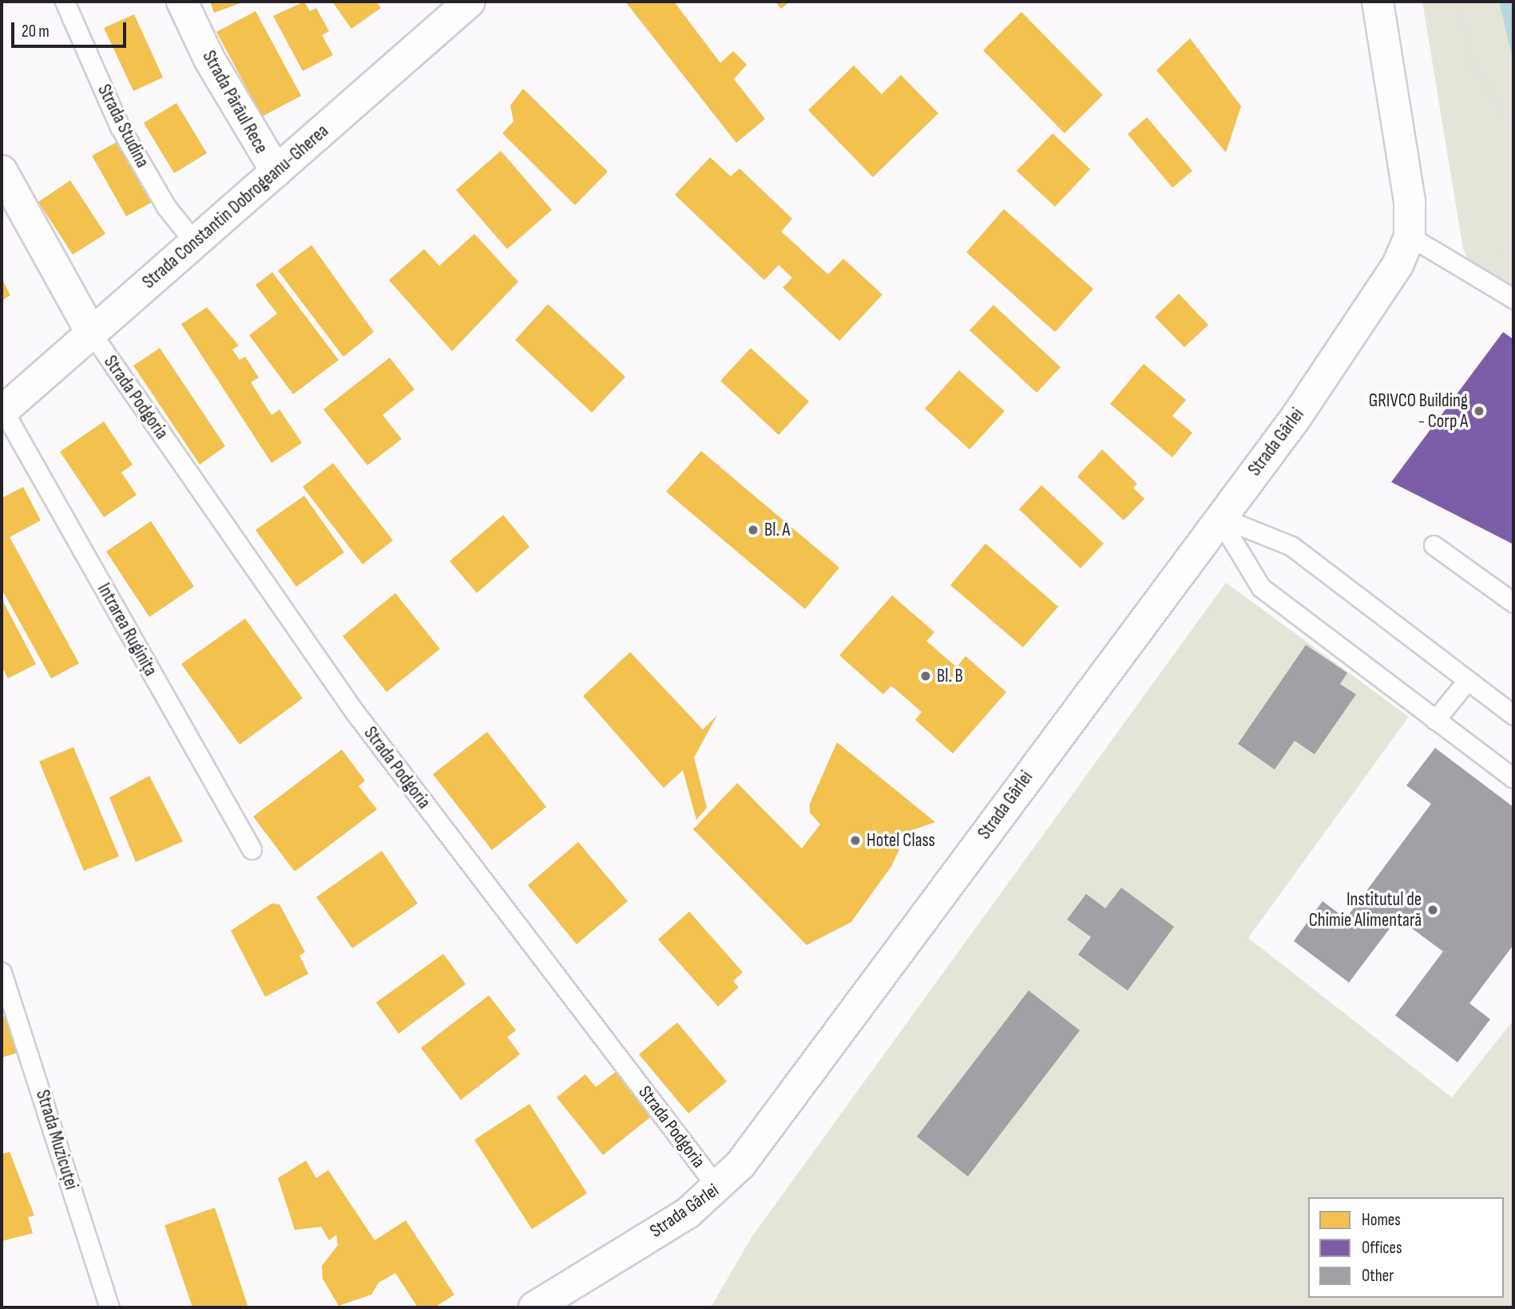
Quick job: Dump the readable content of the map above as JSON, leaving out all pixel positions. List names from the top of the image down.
{
  "streets": {
    "street": ["Strada Pârâul Rece", "Strada Constantin Dobrogeanu-Gherea", "Strada Gârlei"],
    "lane": [
      "Strada Studina",
      "Strada Podgoria",
      "Intrarea Ruginița",
      "Strada Muzicuței"
    ]
  },
  "crossings": [
    ["Strada Pârâul Rece", "Strada Constantin Dobrogeanu-Gherea"],
    ["Strada Studina", "Strada Constantin Dobrogeanu-Gherea"],
    ["Strada Constantin Dobrogeanu-Gherea", "Strada Podgoria"],
    ["Strada Constantin Dobrogeanu-Gherea", "Intrarea Ruginița"],
    ["Strada Podgoria", "Strada Gârlei"]
  ],
  "places": [
    "GRIVCO Building - Corp A",
    "Bl. A",
    "Bl. B",
    "Hotel Class",
    "Institutul de Chimie Alimentară"
  ],
  "legend": ["Homes", "Offices", "Other"],
  "scale_bar": "20 m"
}
